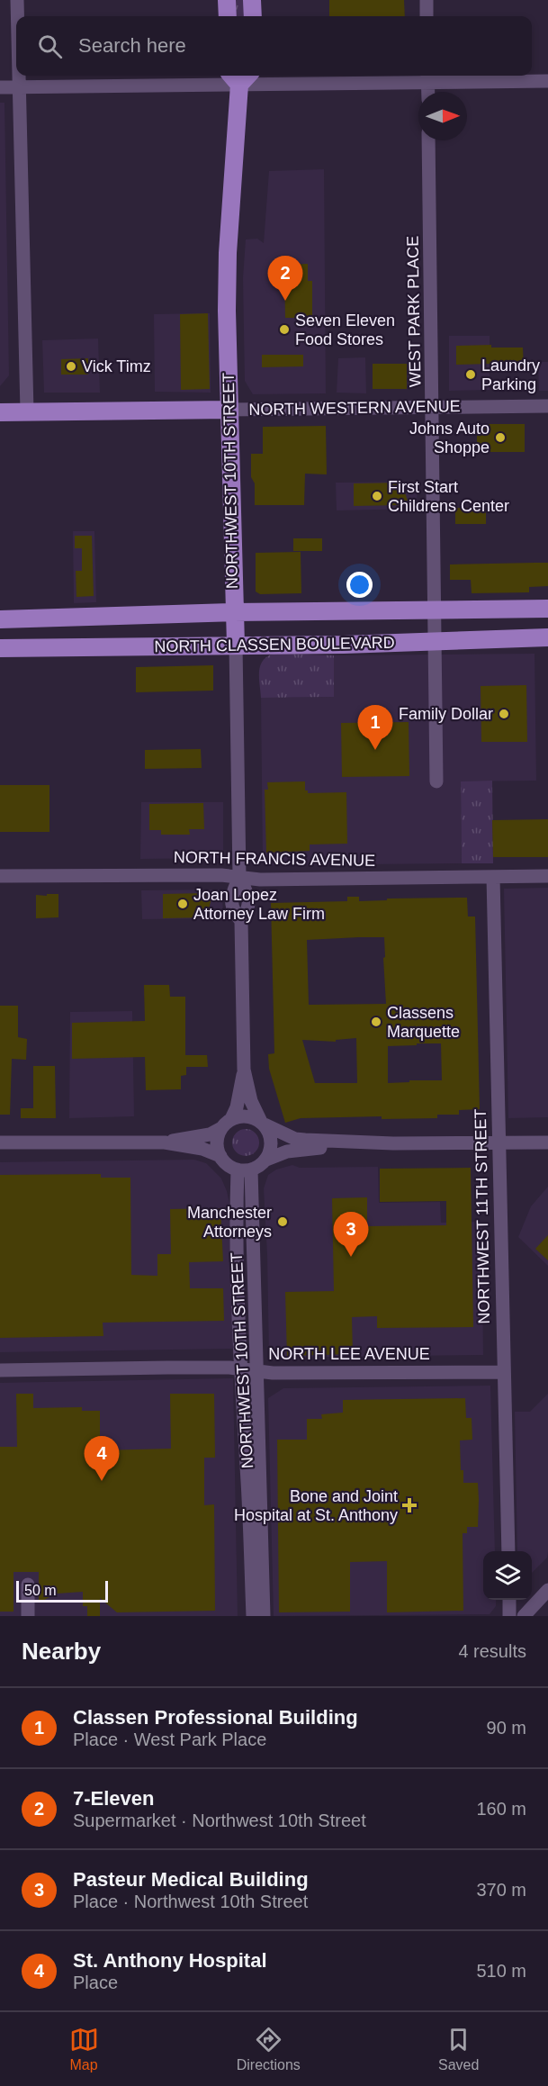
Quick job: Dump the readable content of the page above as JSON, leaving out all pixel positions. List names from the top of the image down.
{
  "streets": {
    "main road": ["NORTH WESTERN AVENUE", "NORTHWEST 10TH STREET", "NORTH CLASSEN BOULEVARD"],
    "street": [
      "WEST PARK PLACE",
      "NORTH FRANCIS AVENUE",
      "NORTHWEST 11TH STREET",
      "NORTH LEE AVENUE"
    ]
  },
  "crossings": [
    ["WEST PARK PLACE", "NORTH WESTERN AVENUE"],
    ["WEST PARK PLACE", "NORTH CLASSEN BOULEVARD"],
    ["NORTH WESTERN AVENUE", "NORTHWEST 10TH STREET"],
    ["NORTHWEST 10TH STREET", "NORTH CLASSEN BOULEVARD"],
    ["NORTHWEST 10TH STREET", "NORTH FRANCIS AVENUE"],
    ["NORTHWEST 10TH STREET", "NORTH LEE AVENUE"],
    ["NORTH FRANCIS AVENUE", "NORTHWEST 11TH STREET"],
    ["NORTHWEST 11TH STREET", "NORTH LEE AVENUE"]
  ],
  "places": {
    "other": [
      "Seven Eleven Food Stores",
      "Vick Timz",
      "Laundry Parking",
      "Johns Auto Shoppe",
      "First Start Childrens Center",
      "Family Dollar",
      "Joan Lopez Attorney Law Firm",
      "Classens Marquette",
      "Manchester Attorneys"
    ],
    "health": ["Bone and Joint Hospital at St. Anthony"]
  },
  "scale_bar": "50 m",
  "north": "right",
  "page": {
    "search": "Search here",
    "pins": [
      "2",
      "1",
      "3",
      "4"
    ],
    "scale": "50 m",
    "heading": ["Nearby", "4 results"],
    "list": [
      {
        "mark": "1",
        "name": "Classen Professional Building",
        "note": "Place · West Park Place",
        "value": "90 m"
      },
      {
        "mark": "2",
        "name": "7-Eleven",
        "note": "Supermarket · Northwest 10th Street",
        "value": "160 m"
      },
      {
        "mark": "3",
        "name": "Pasteur Medical Building",
        "note": "Place · Northwest 10th Street",
        "value": "370 m"
      },
      {
        "mark": "4",
        "name": "St. Anthony Hospital",
        "note": "Place",
        "value": "510 m"
      }
    ],
    "nav": ["Map", "Directions", "Saved"]
  }
}
